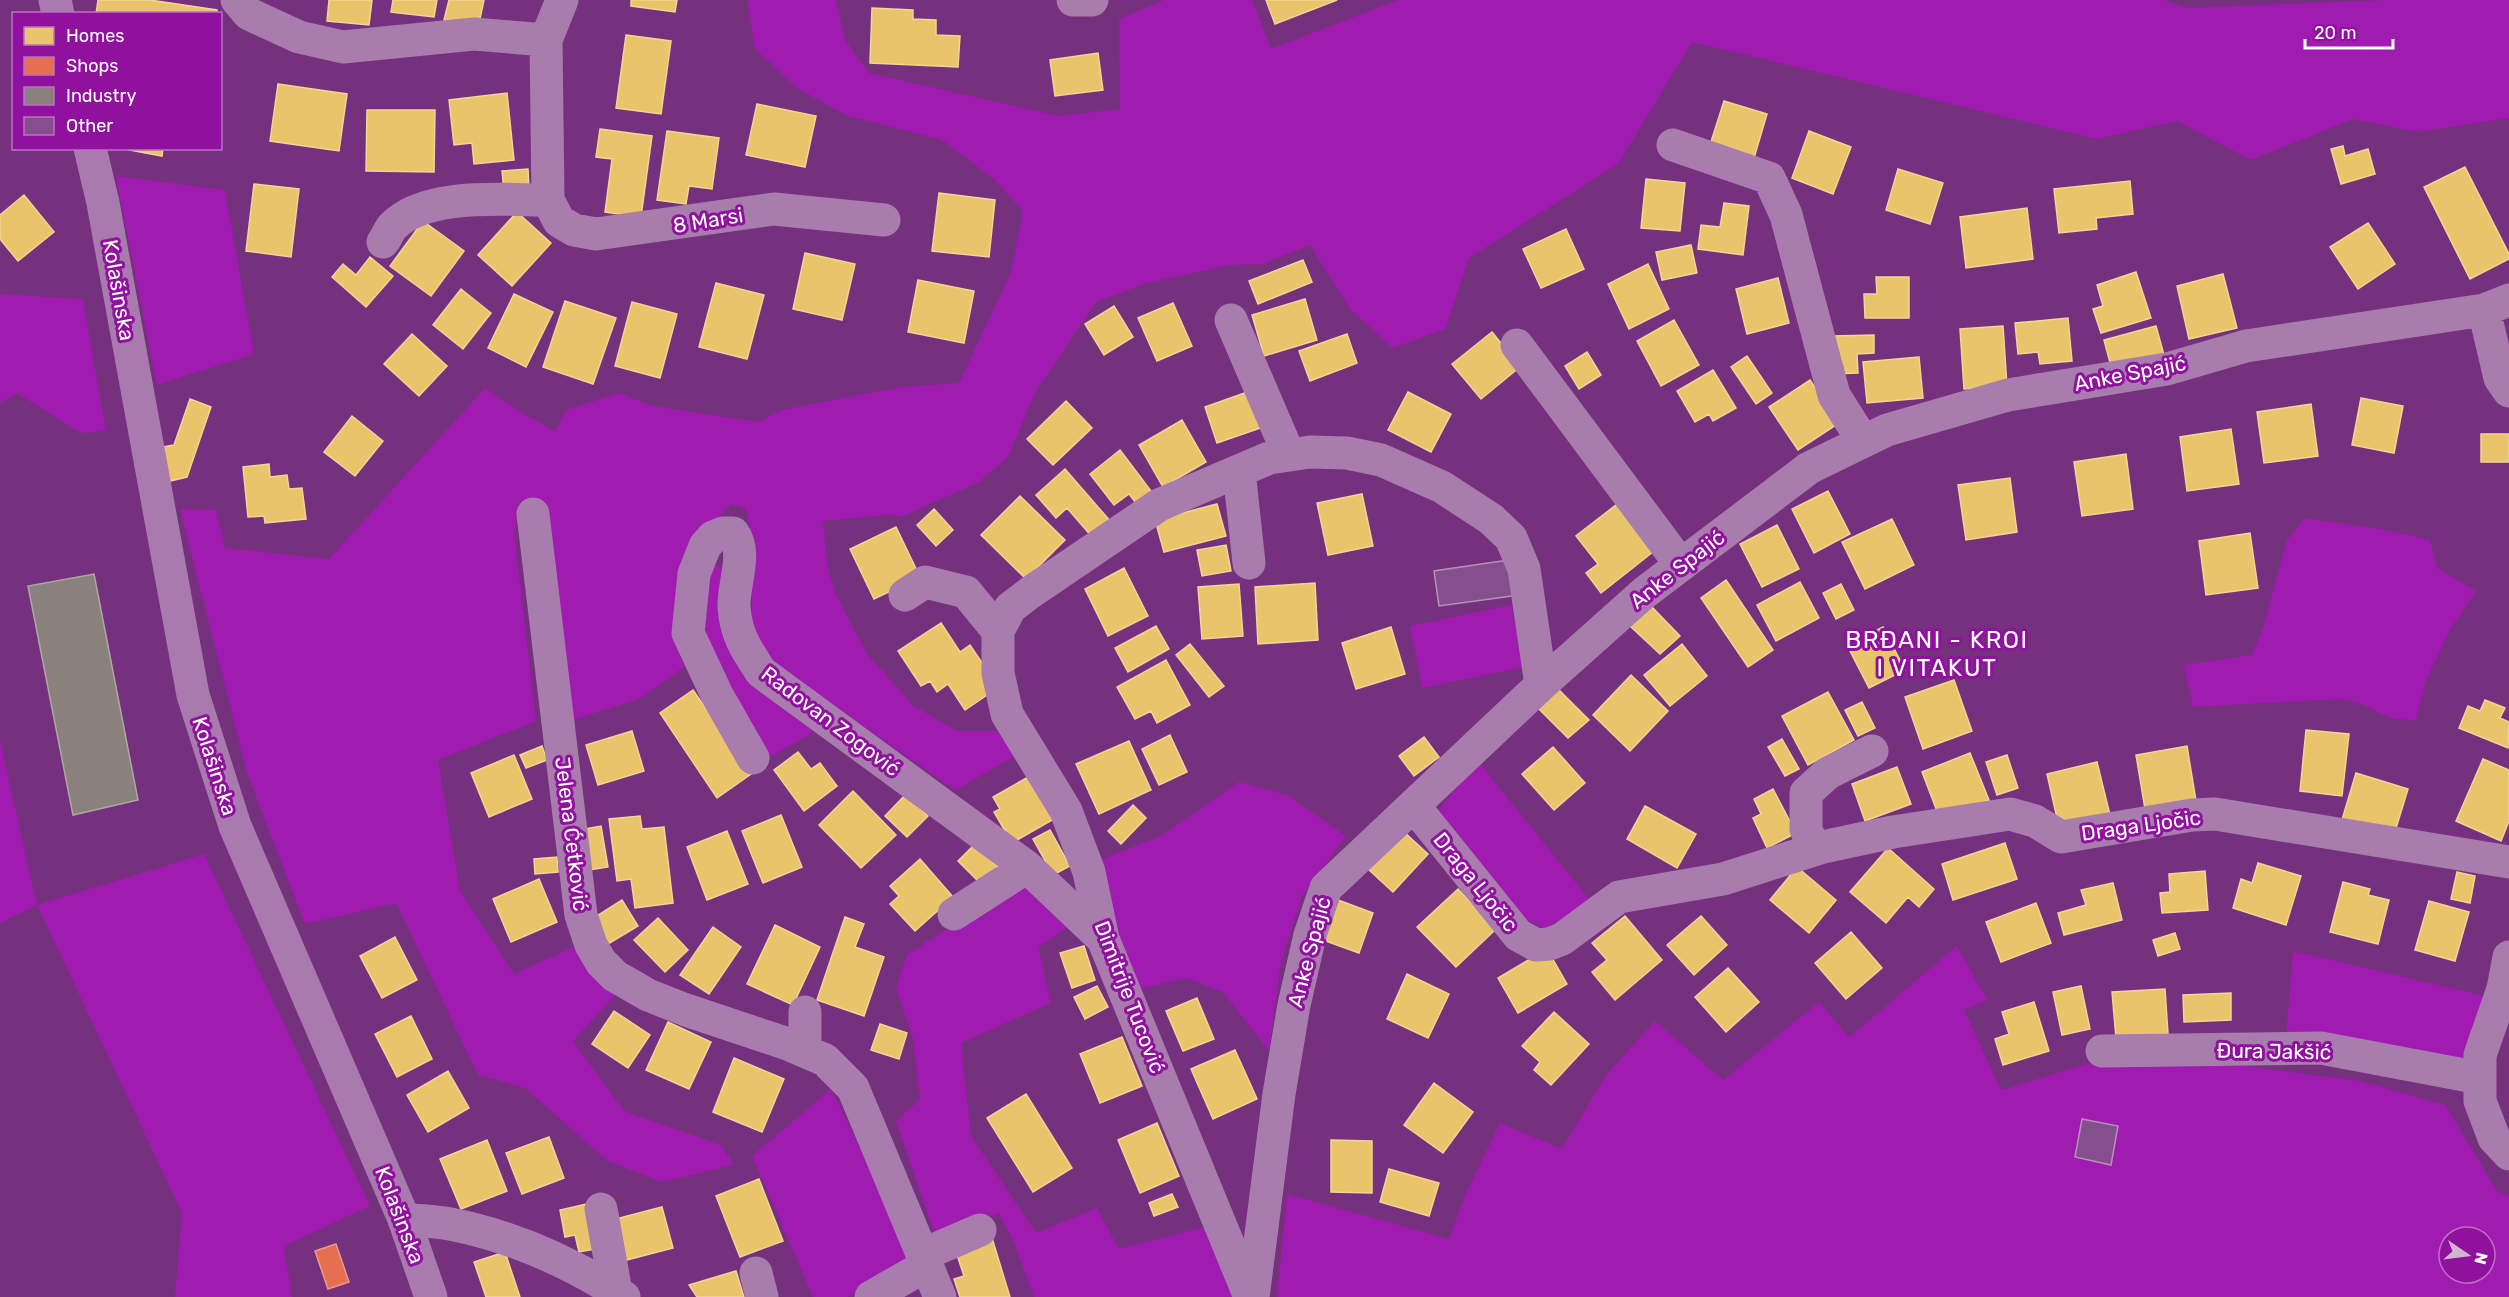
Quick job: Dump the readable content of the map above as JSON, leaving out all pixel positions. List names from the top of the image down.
{
  "streets": {
    "main road": ["Kolašinska"],
    "street": [
      "8 Marsi",
      "Anke Spajić",
      "Radovan Zogović",
      "Draga Ljočic",
      "Jelena Ćetković",
      "Dimitrije Tucović",
      "Ðura Jakšić"
    ]
  },
  "crossings": [
    ["Anke Spajić", "Draga Ljočic"],
    ["Anke Spajić", "Dimitrije Tucović"],
    ["Radovan Zogović", "Dimitrije Tucović"]
  ],
  "districts": ["BRĐANI - KROI I VITAKUT"],
  "legend": [
    "Homes",
    "Shops",
    "Industry",
    "Other"
  ],
  "scale_bar": "20 m",
  "north": "right"
}
